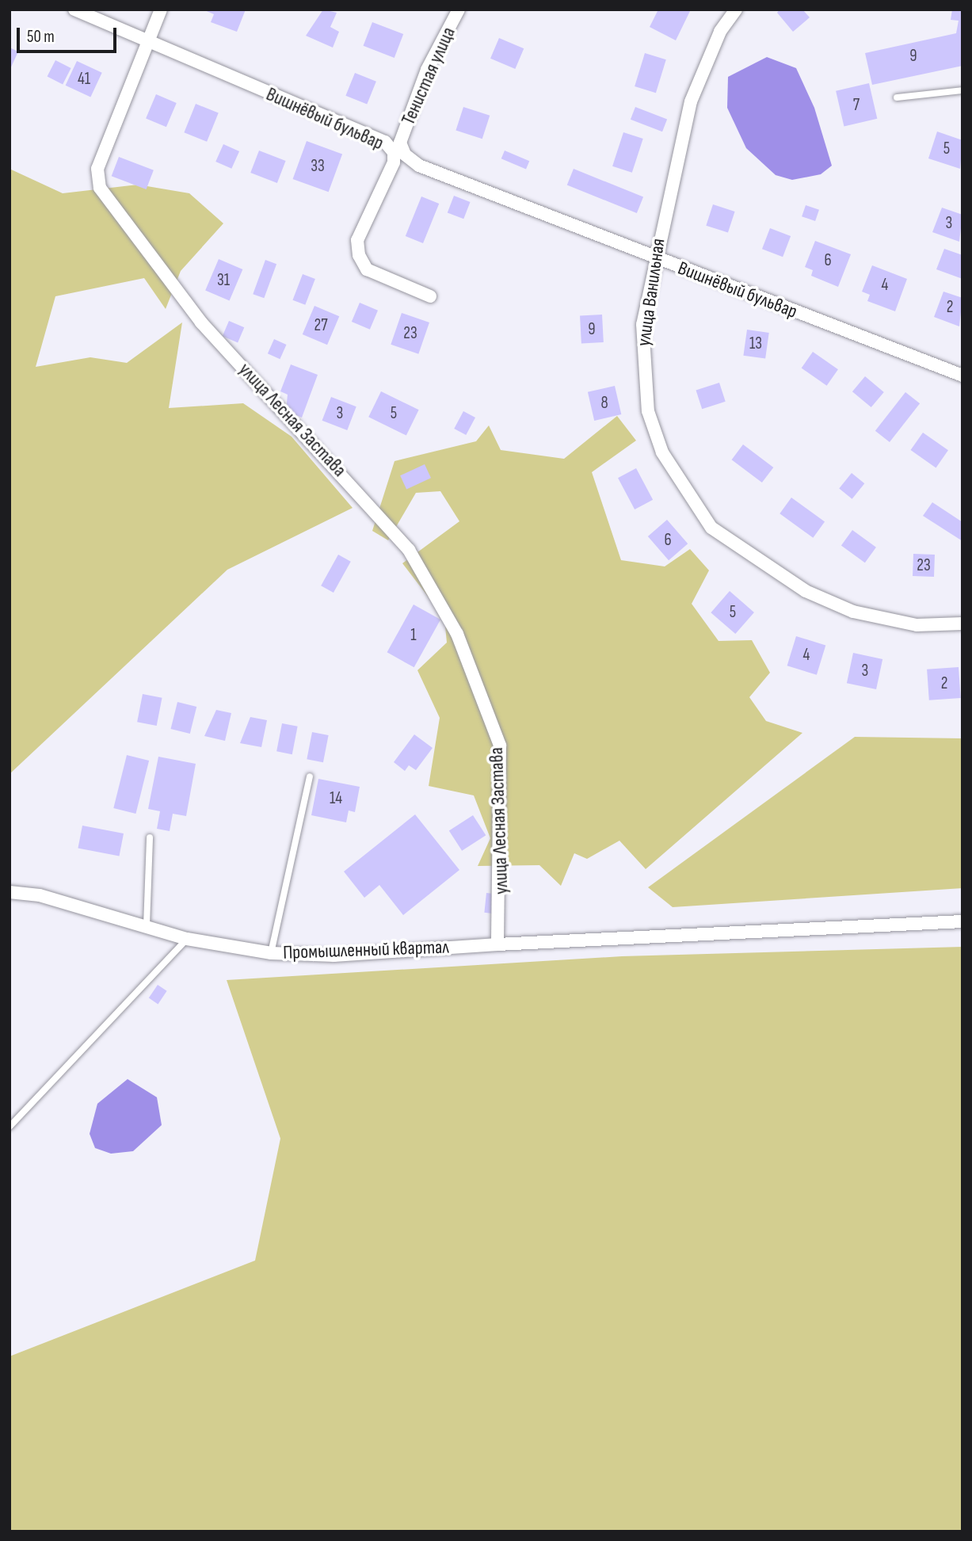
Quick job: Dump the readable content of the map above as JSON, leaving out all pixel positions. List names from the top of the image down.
{
  "streets": {
    "street": [
      "Тенистая улица",
      "Вишнёвый бульвар",
      "улица Ванильная",
      "улица Лесная Застава",
      "Промышленный квартал"
    ]
  },
  "crossings": [
    ["Тенистая улица", "Вишнёвый бульвар"],
    ["Вишнёвый бульвар", "улица Ванильная"],
    ["Вишнёвый бульвар", "улица Лесная Застава"],
    ["улица Лесная Застава", "Промышленный квартал"]
  ],
  "house_numbers": [
    "9",
    "41",
    "7",
    "5",
    "33",
    "3",
    "6",
    "31",
    "4",
    "2",
    "27",
    "9",
    "23",
    "13",
    "8",
    "3",
    "5",
    "6",
    "23",
    "5",
    "1",
    "4",
    "3",
    "2",
    "14"
  ],
  "scale_bar": "50 m"
}
